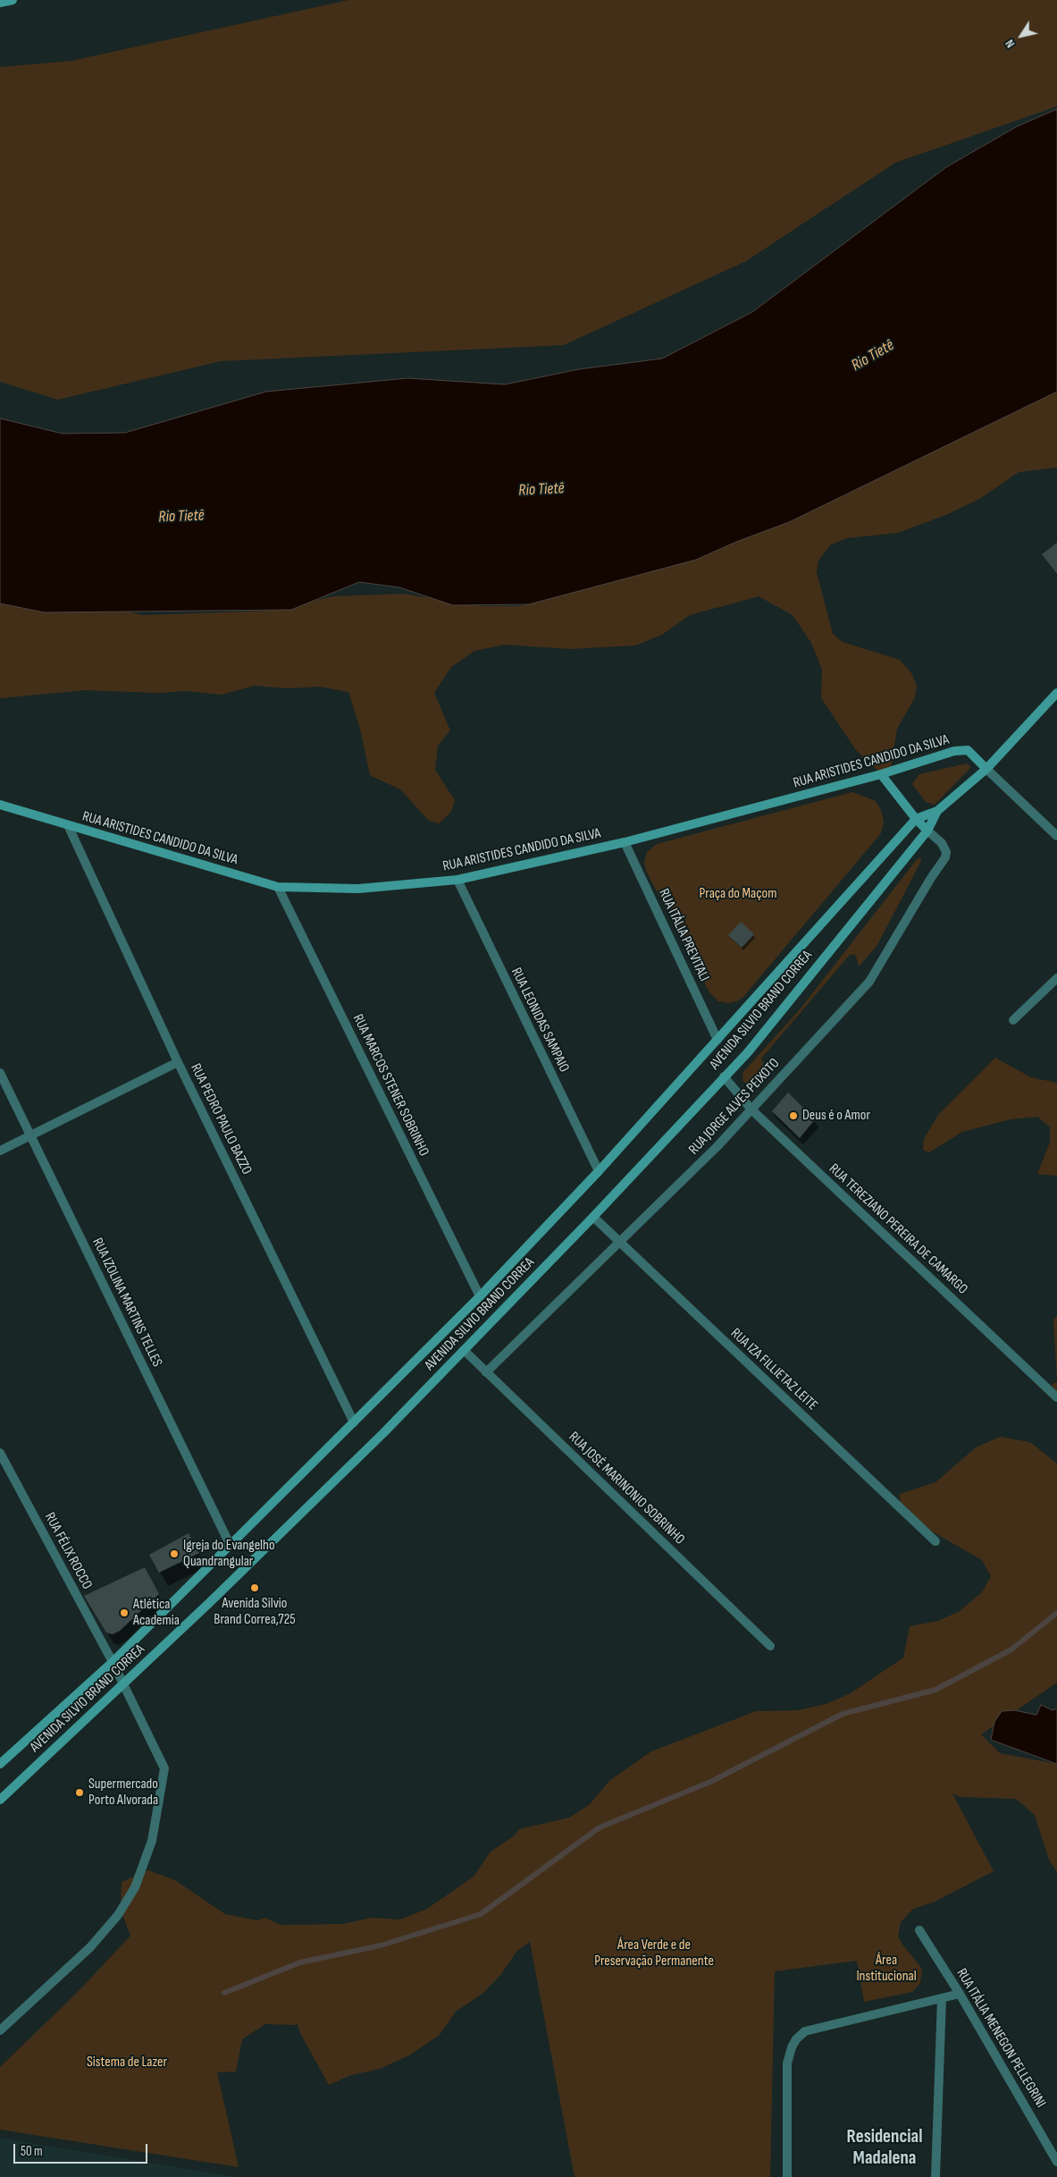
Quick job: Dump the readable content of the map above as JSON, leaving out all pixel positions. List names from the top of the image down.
{
  "streets": {
    "main road": ["RUA ARISTIDES CANDIDO DA SILVA", "AVENIDA SILVIO BRAND CORREA"],
    "street": [
      "RUA ITÁLIA PREVITALI",
      "RUA LEONIDAS SAMPAIO",
      "RUA MARCOS STENER SOBRINHO",
      "RUA JORGE ALVES PEIXOTO",
      "RUA PEDRO PAULO BAZZO",
      "RUA TEREZIANO PEREIRA DE CAMARGO",
      "RUA IZOLINA MARTINS TELLES",
      "RUA IZA FILLIETAZ LEITE",
      "RUA JOSÉ MARINONIO SOBRINHO",
      "RUA FÉLIX ROCCO",
      "RUA ITÁLIA MENEGON PELLEGRINI"
    ]
  },
  "crossings": [
    ["RUA ARISTIDES CANDIDO DA SILVA", "RUA ITÁLIA PREVITALI"],
    ["RUA ARISTIDES CANDIDO DA SILVA", "RUA LEONIDAS SAMPAIO"],
    ["RUA ARISTIDES CANDIDO DA SILVA", "RUA MARCOS STENER SOBRINHO"],
    ["RUA ARISTIDES CANDIDO DA SILVA", "RUA PEDRO PAULO BAZZO"],
    ["RUA ITÁLIA PREVITALI", "AVENIDA SILVIO BRAND CORREA"],
    ["AVENIDA SILVIO BRAND CORREA", "RUA LEONIDAS SAMPAIO"],
    ["AVENIDA SILVIO BRAND CORREA", "RUA MARCOS STENER SOBRINHO"],
    ["AVENIDA SILVIO BRAND CORREA", "RUA JORGE ALVES PEIXOTO"],
    ["AVENIDA SILVIO BRAND CORREA", "RUA PEDRO PAULO BAZZO"],
    ["AVENIDA SILVIO BRAND CORREA", "RUA TEREZIANO PEREIRA DE CAMARGO"],
    ["AVENIDA SILVIO BRAND CORREA", "RUA IZOLINA MARTINS TELLES"],
    ["AVENIDA SILVIO BRAND CORREA", "RUA IZA FILLIETAZ LEITE"],
    ["AVENIDA SILVIO BRAND CORREA", "RUA JOSÉ MARINONIO SOBRINHO"],
    ["AVENIDA SILVIO BRAND CORREA", "RUA FÉLIX ROCCO"],
    ["RUA JORGE ALVES PEIXOTO", "RUA TEREZIANO PEREIRA DE CAMARGO"],
    ["RUA JORGE ALVES PEIXOTO", "RUA IZA FILLIETAZ LEITE"],
    ["RUA JORGE ALVES PEIXOTO", "RUA JOSÉ MARINONIO SOBRINHO"]
  ],
  "districts": ["Residencial Madalena"],
  "water": ["Rio Tietê"],
  "parks": [
    "Praça do Maçom",
    "Área Verde e de Preservação Permanente",
    "Área Institucional",
    "Sistema de Lazer"
  ],
  "places": [
    "Deus é o Amor",
    "Igreja do Evangelho Quandrangular",
    "Avenida Silvio Brand Correa,725",
    "Atlética Academia",
    "Supermercado Porto Alvorada"
  ],
  "scale_bar": "50 m",
  "north": "bottom left"
}
